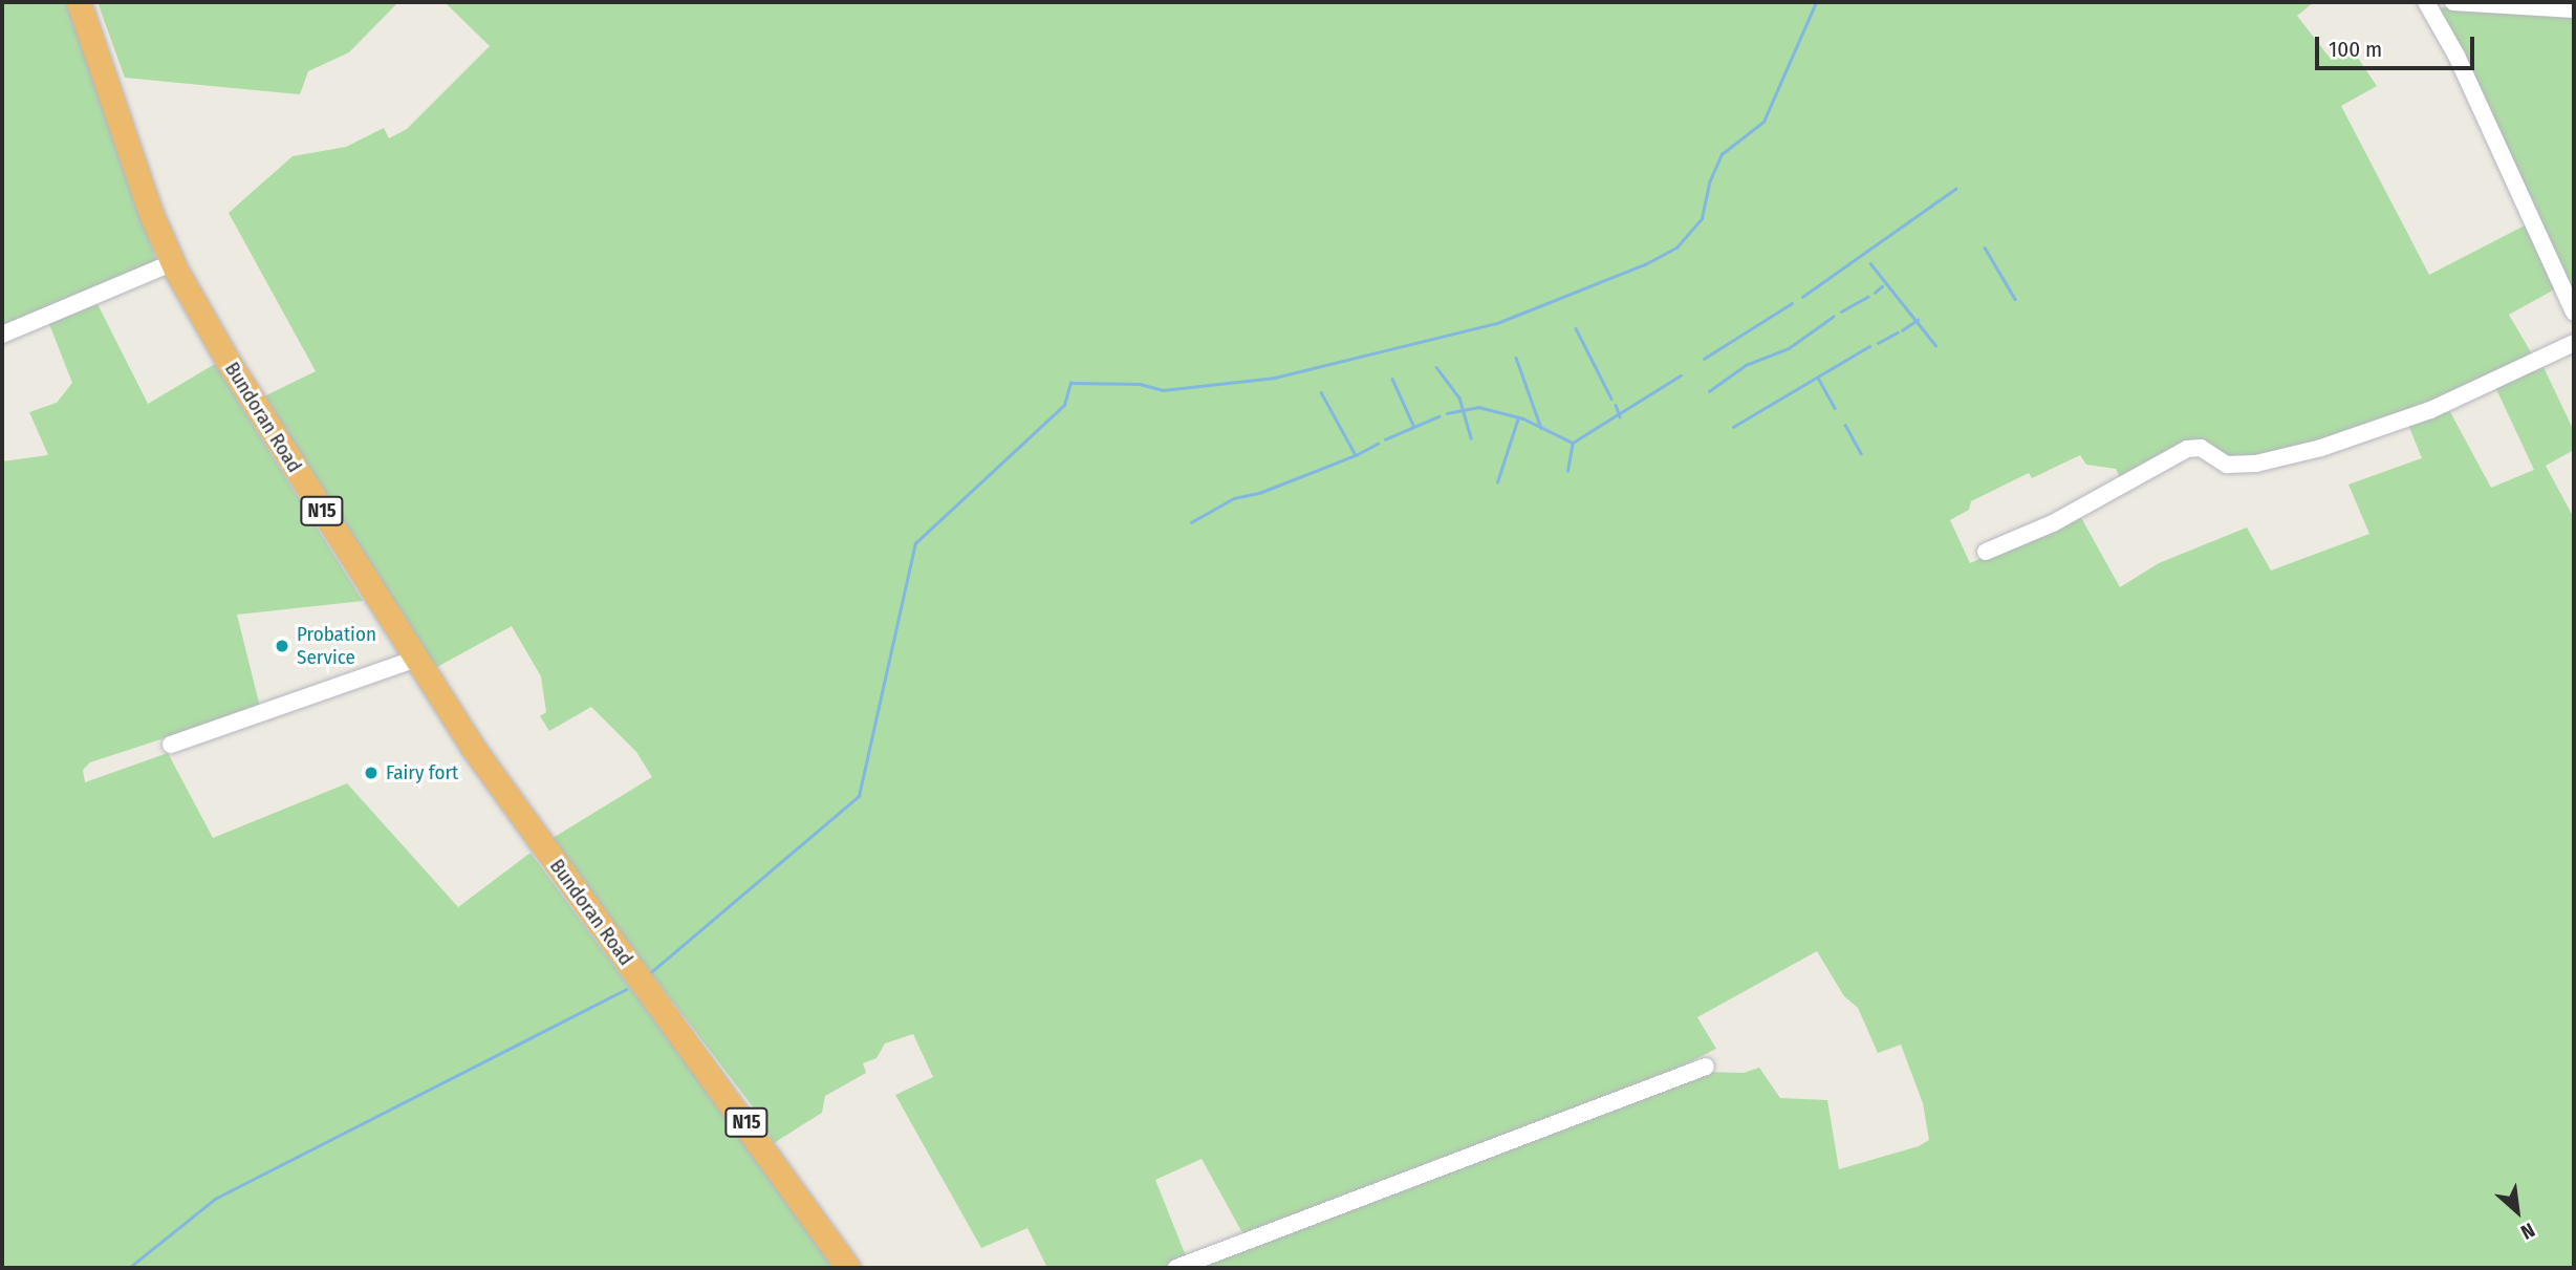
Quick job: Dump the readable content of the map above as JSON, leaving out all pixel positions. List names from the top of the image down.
{
  "streets": {
    "highway": ["Bundoran Road", "N15"]
  },
  "places": ["Probation Service", "Fairy fort"],
  "scale_bar": "100 m",
  "north": "bottom right"
}
